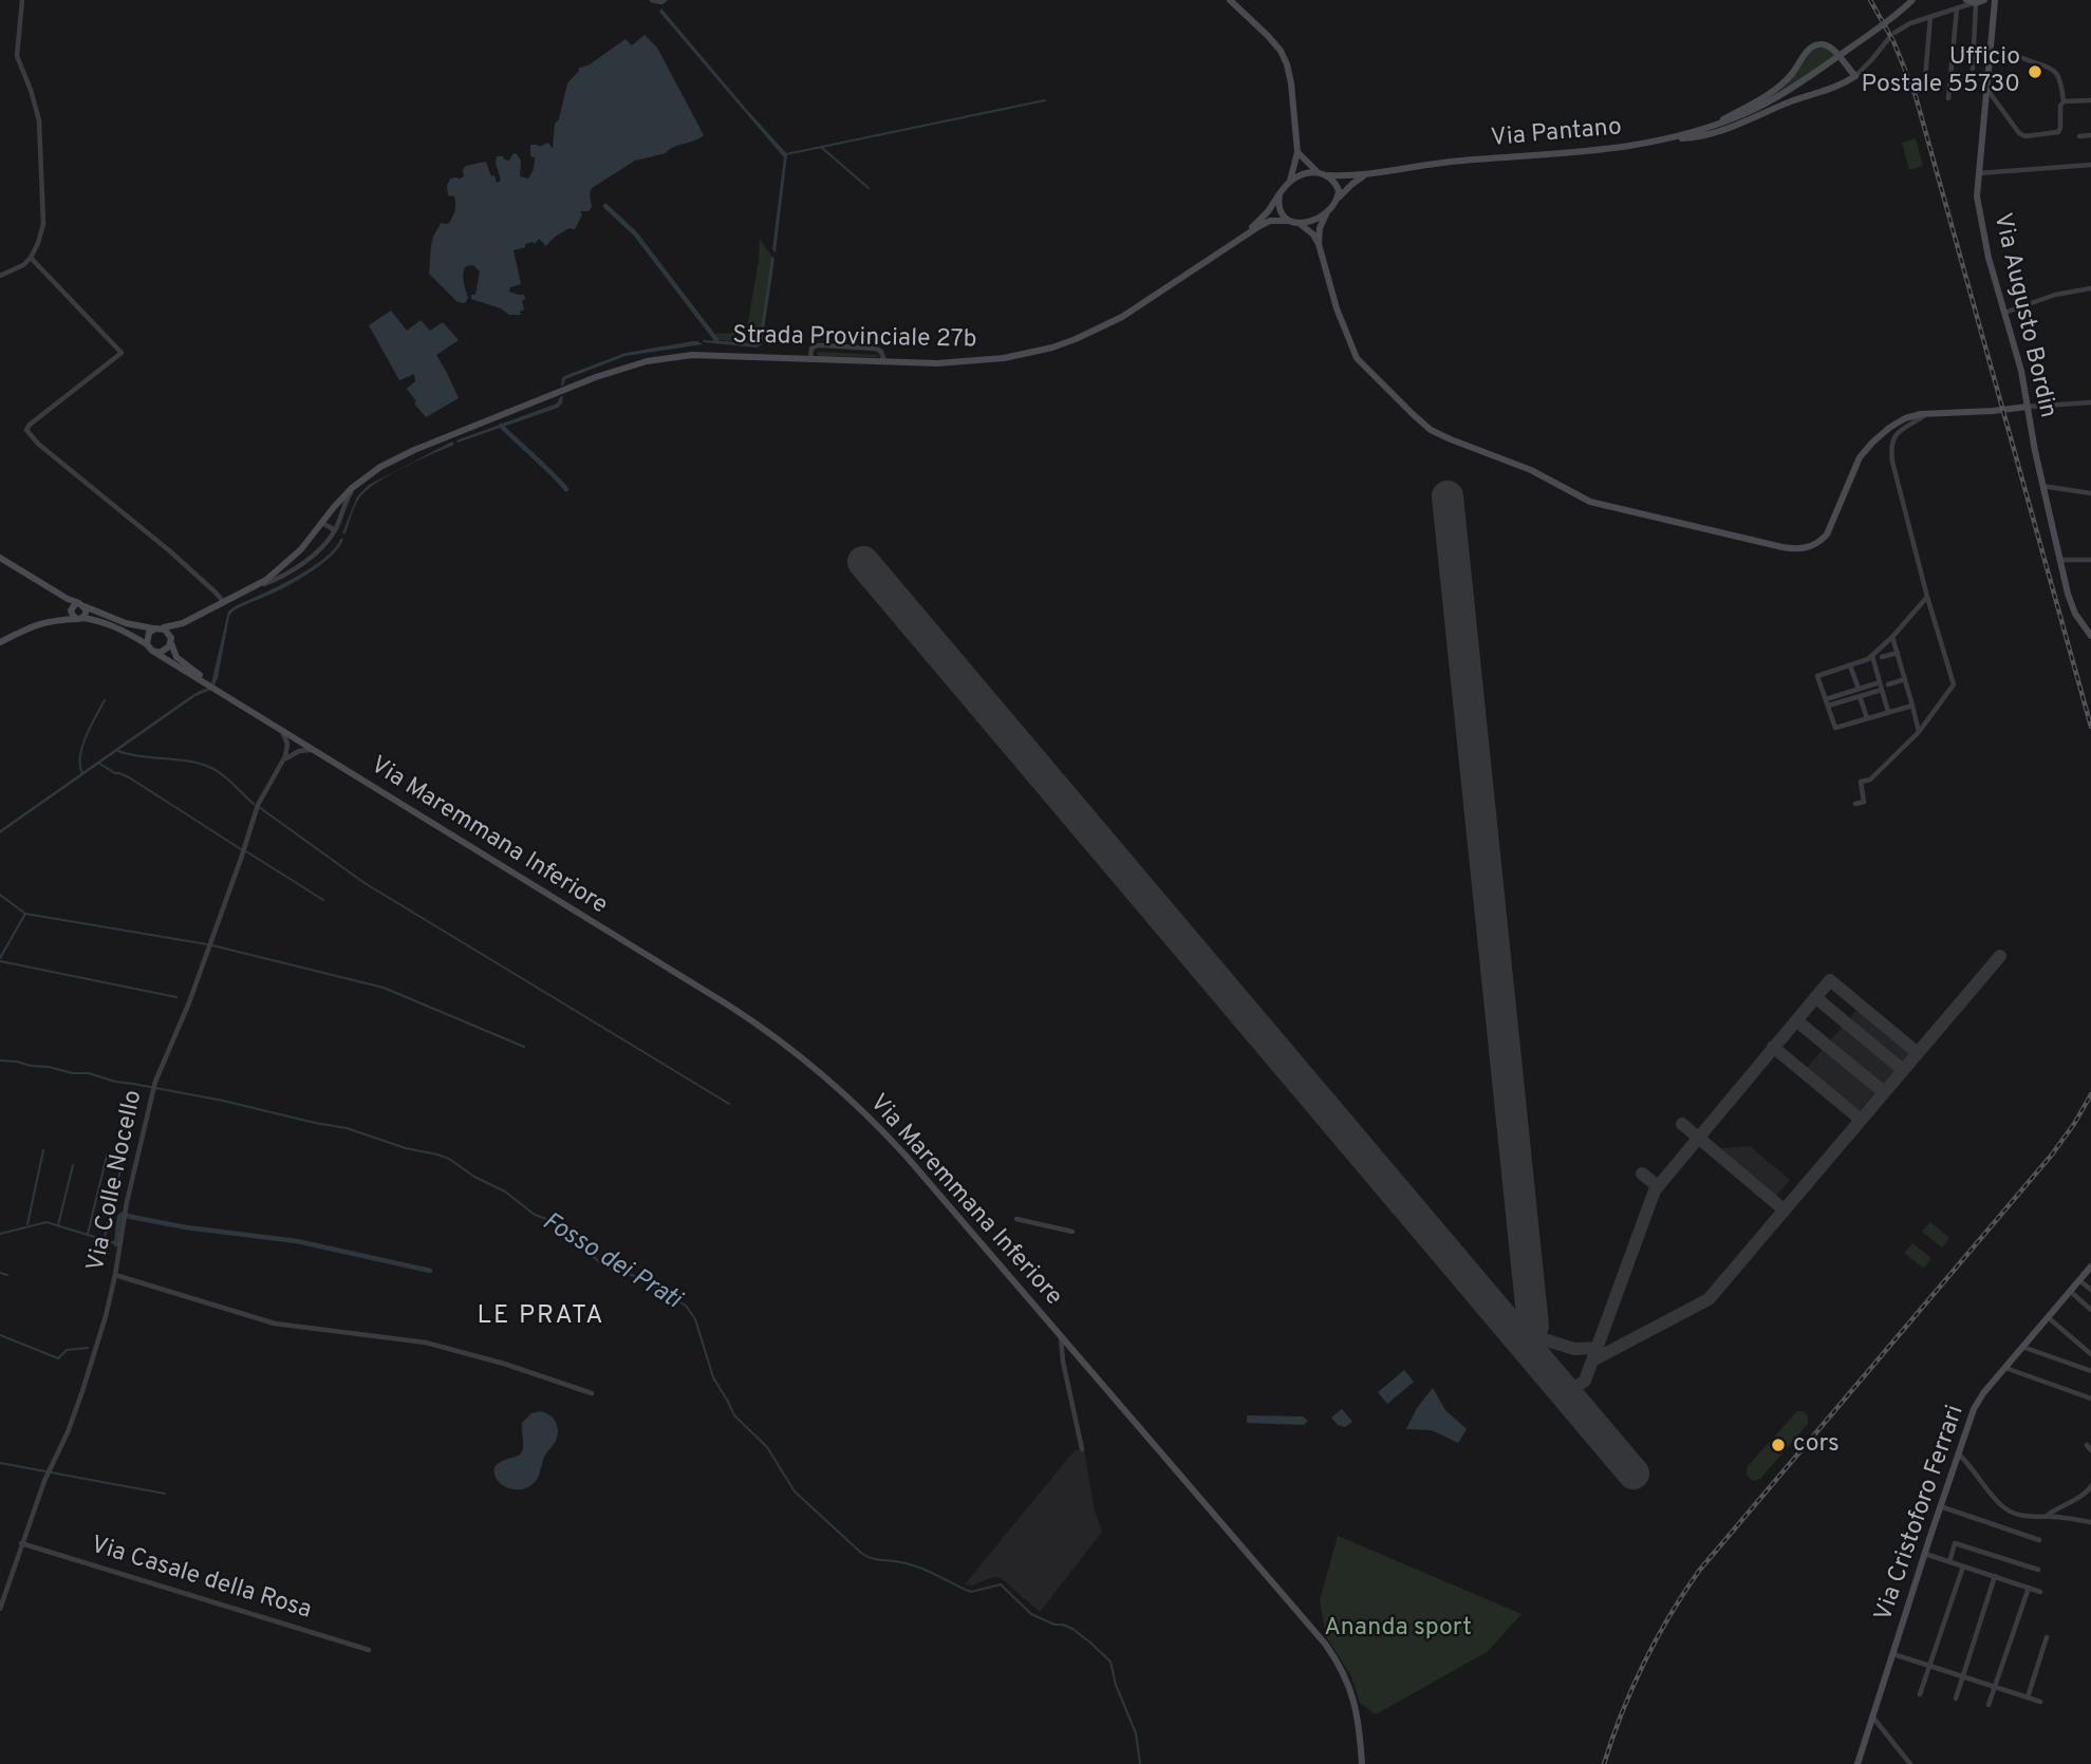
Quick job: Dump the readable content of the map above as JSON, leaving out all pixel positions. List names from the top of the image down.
{
  "streets": {
    "main road": [
      "Via Pantano",
      "Via Augusto Bordin",
      "Strada Provinciale 27b",
      "Via Maremmana Inferiore",
      "Via Cristoforo Ferrari"
    ],
    "street": ["Via Colle Nocello", "Via Casale della Rosa"]
  },
  "crossings": [
    ["Via Maremmana Inferiore", "Via Colle Nocello"],
    ["Via Colle Nocello", "Via Casale della Rosa"]
  ],
  "districts": ["LE PRATA"],
  "water": ["Fosso dei Prati"],
  "parks": ["Ananda sport"],
  "places": ["Ufficio Postale 55730", "cors"]
}
